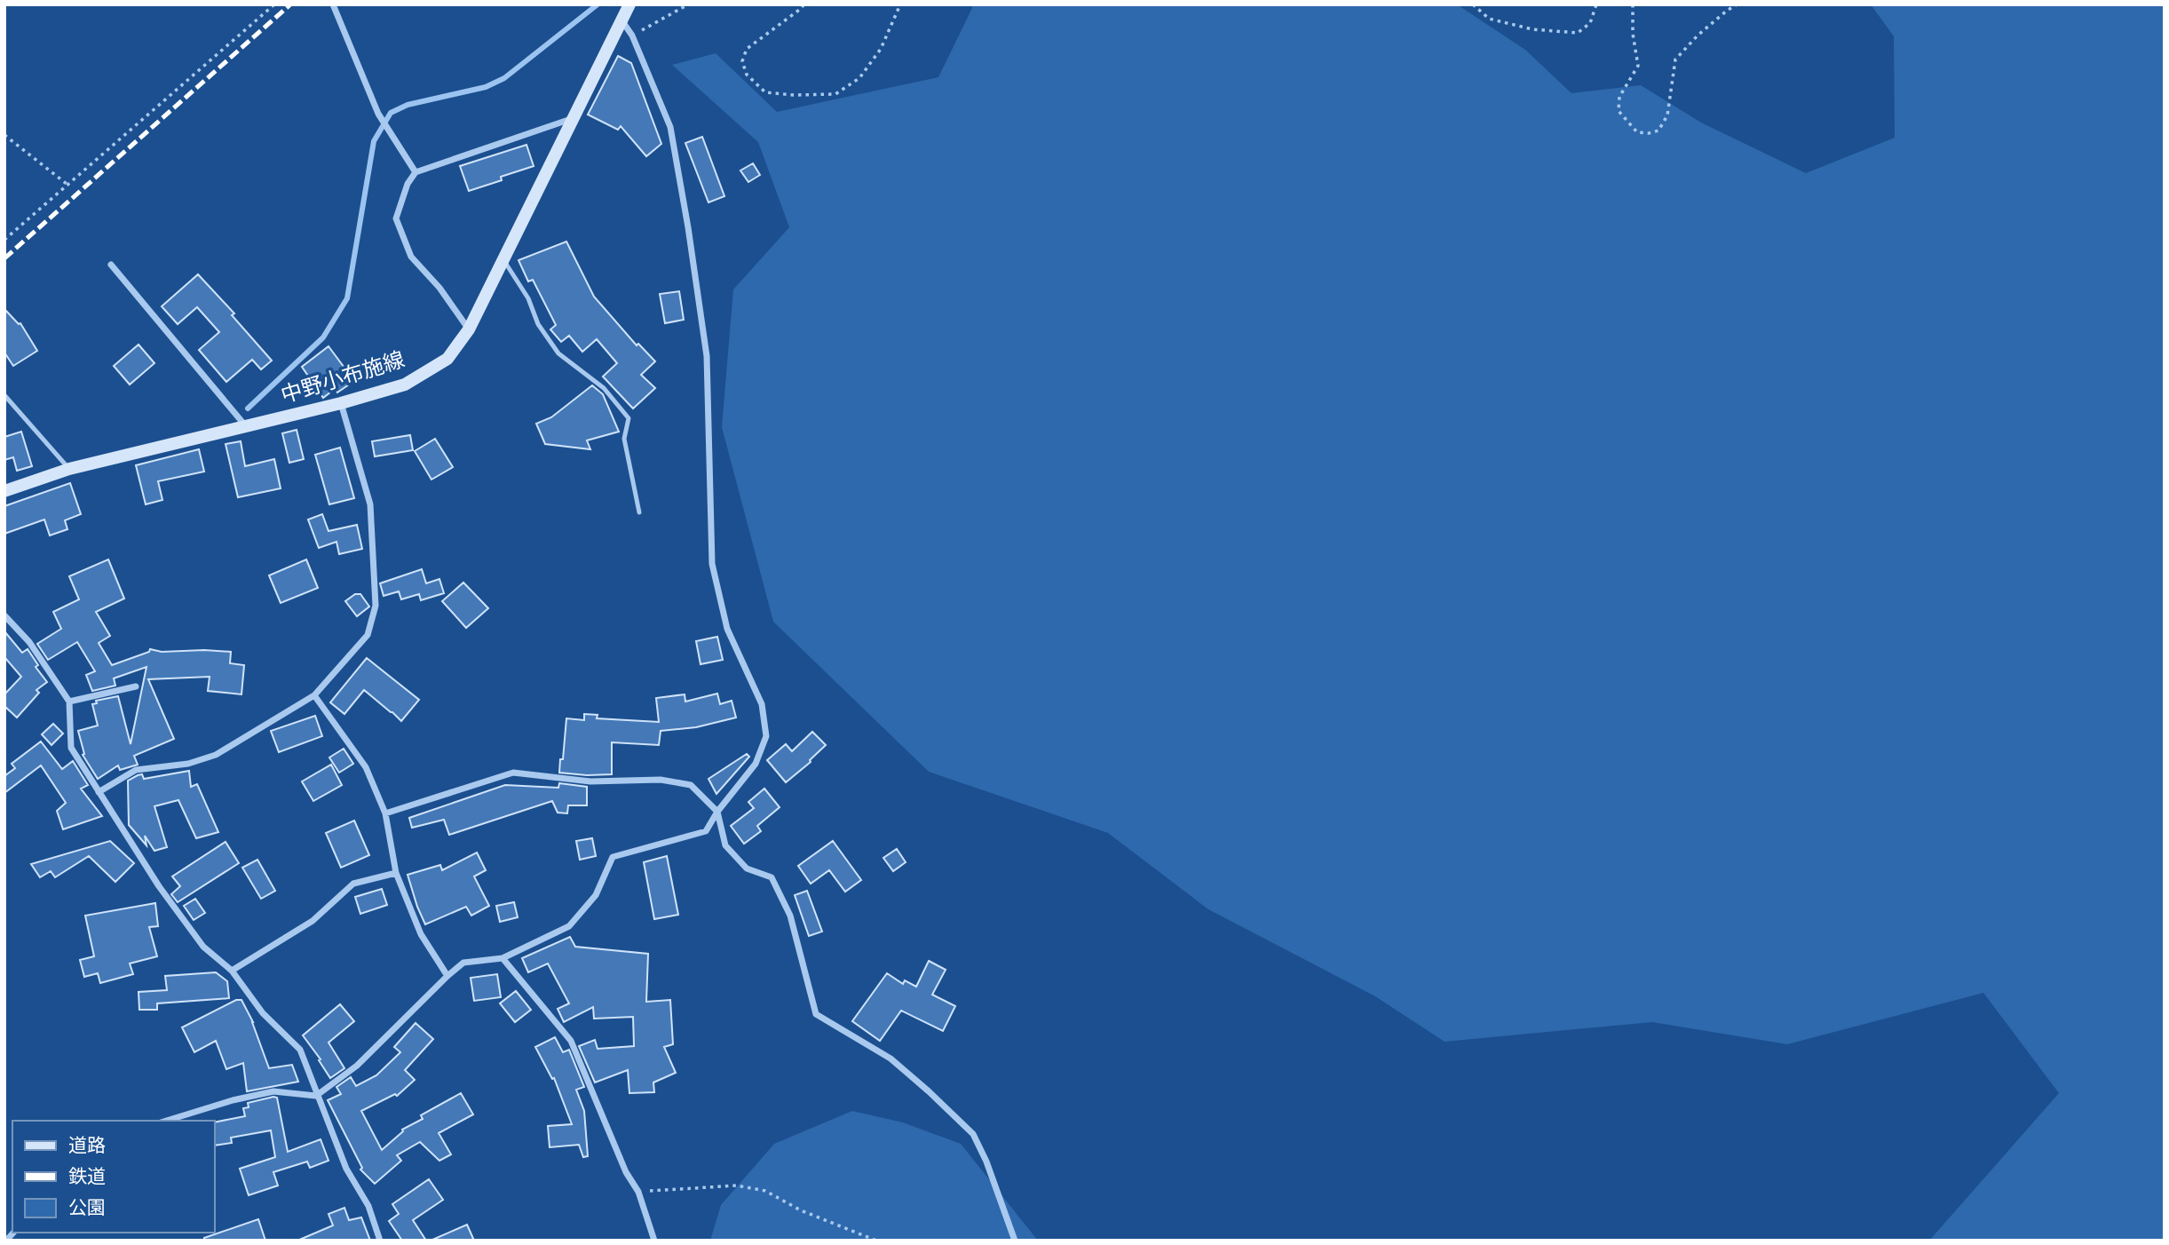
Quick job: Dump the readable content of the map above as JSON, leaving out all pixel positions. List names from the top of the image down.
{
  "streets": {
    "main road": ["中野小布施線"]
  },
  "legend": ["道路", "鉄道", "公園"]
}
